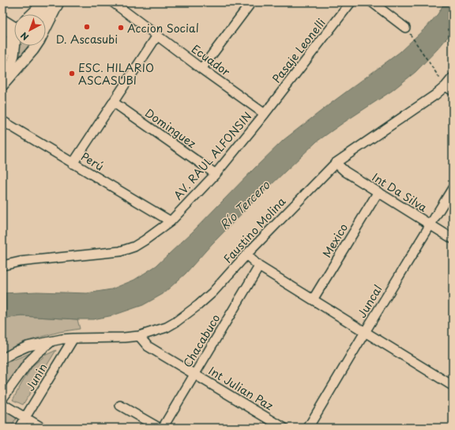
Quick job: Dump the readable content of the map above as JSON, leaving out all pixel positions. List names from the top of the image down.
{
  "streets": {
    "street": [
      "Pasaje Leonelli",
      "Ecuador",
      "Dominguez",
      "AV. RAUL ALFONSIN",
      "Perú",
      "Int Da Silva",
      "Faustino Molina",
      "Mexico",
      "Juncal",
      "Chacabuco",
      "Junin",
      "Int Julian Paz"
    ]
  },
  "crossings": [
    ["Pasaje Leonelli", "Ecuador"],
    ["Pasaje Leonelli", "AV. RAUL ALFONSIN"],
    ["Ecuador", "AV. RAUL ALFONSIN"],
    ["Dominguez", "AV. RAUL ALFONSIN"],
    ["AV. RAUL ALFONSIN", "Perú"],
    ["Int Da Silva", "Faustino Molina"],
    ["Int Da Silva", "Mexico"],
    ["Int Da Silva", "Juncal"],
    ["Faustino Molina", "Junin"],
    ["Faustino Molina", "Int Julian Paz"],
    ["Chacabuco", "Int Julian Paz"]
  ],
  "water": ["Río Tercero"],
  "places": ["D. Ascasubi", "Accion Social", "ESC. HILARIO ASCASUBI"],
  "north": "bottom left"
}
